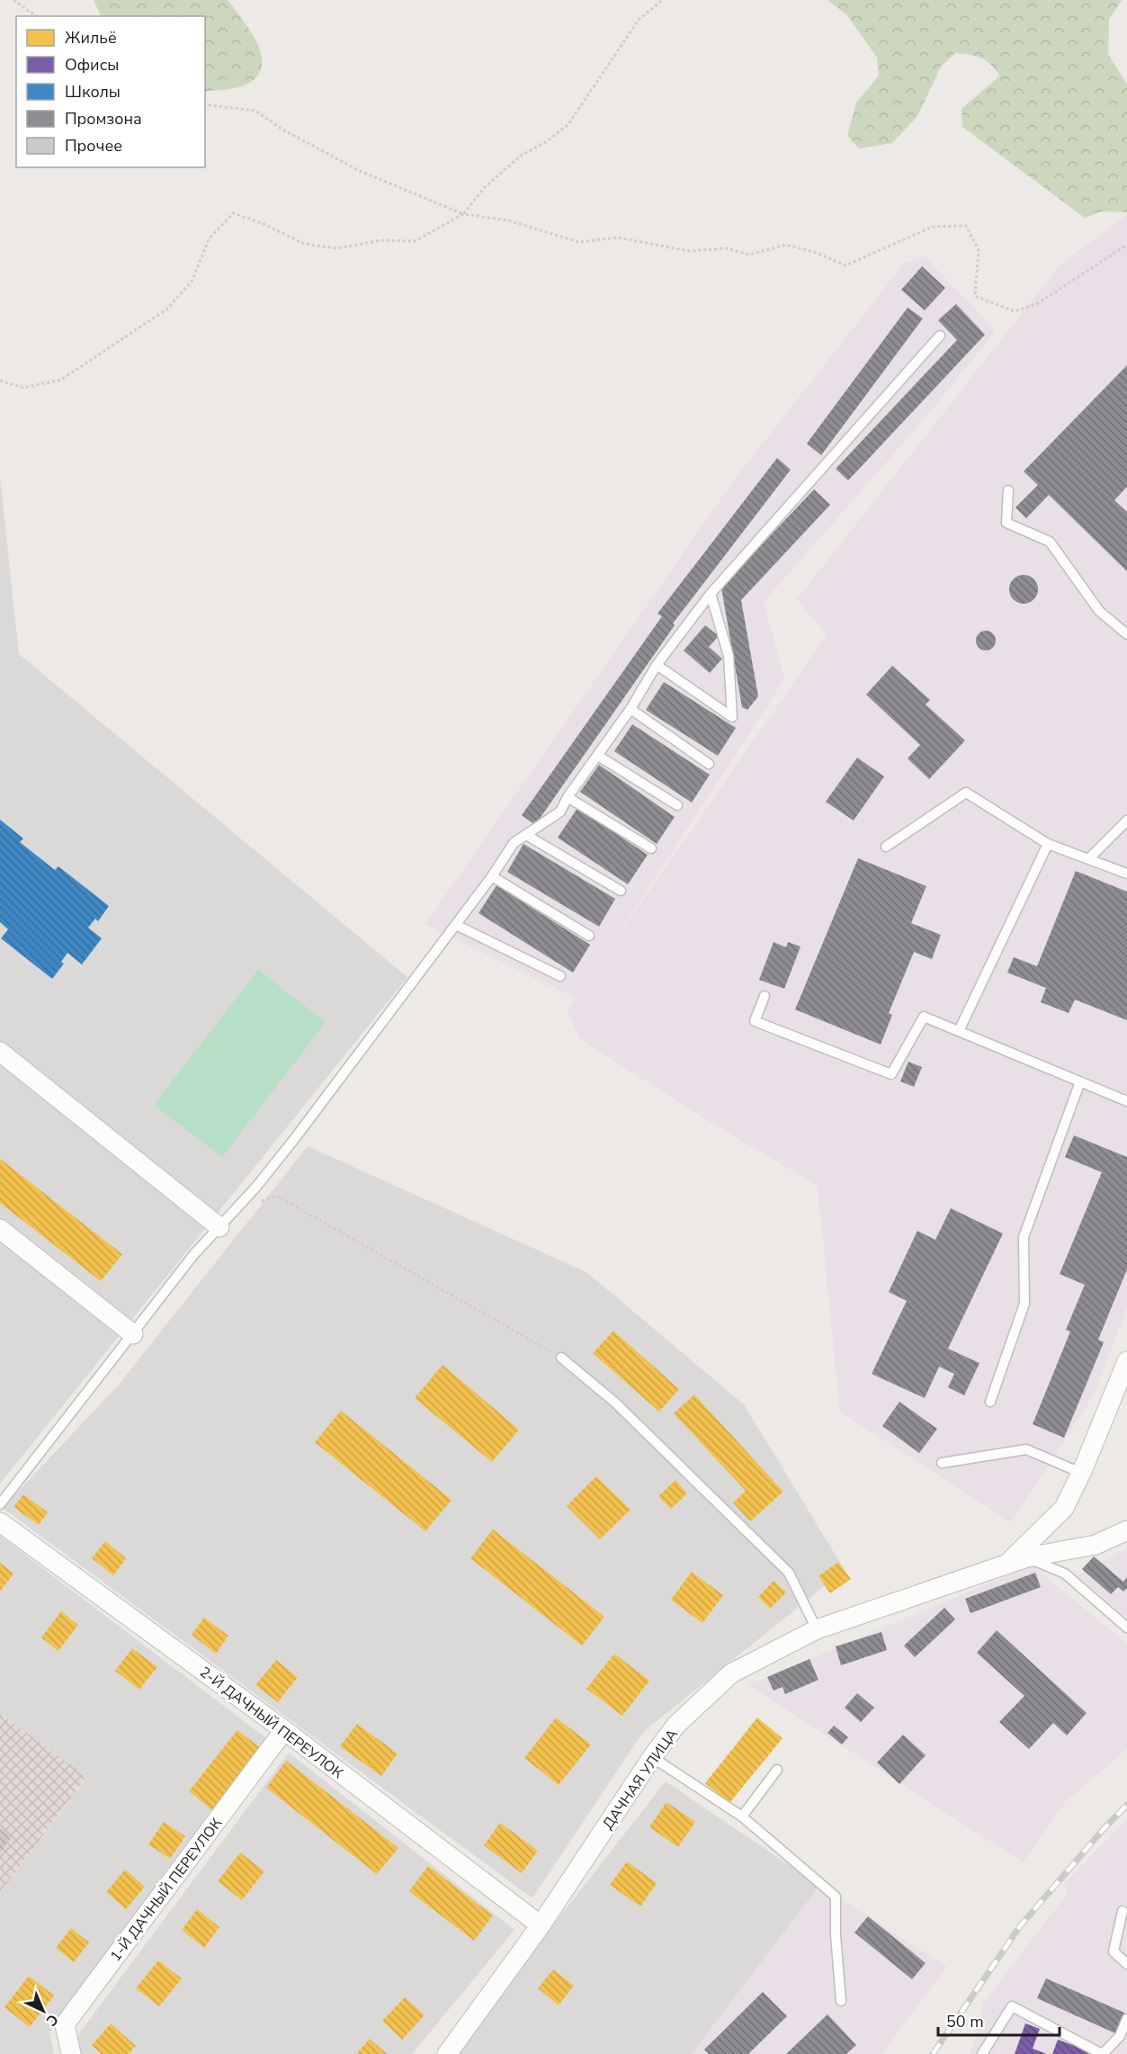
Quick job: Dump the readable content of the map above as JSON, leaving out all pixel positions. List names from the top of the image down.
{
  "streets": {
    "street": ["2-Й ДАЧНЫЙ ПЕРЕУЛОК", "ДАЧНАЯ УЛИЦА", "1-Й ДАЧНЫЙ ПЕРЕУЛОК"]
  },
  "crossings": [
    ["2-Й ДАЧНЫЙ ПЕРЕУЛОК", "ДАЧНАЯ УЛИЦА"],
    ["2-Й ДАЧНЫЙ ПЕРЕУЛОК", "1-Й ДАЧНЫЙ ПЕРЕУЛОК"]
  ],
  "legend": [
    "Жильё",
    "Офисы",
    "Школы",
    "Промзона",
    "Прочее"
  ],
  "scale_bar": "50 m",
  "north": "bottom right"
}
